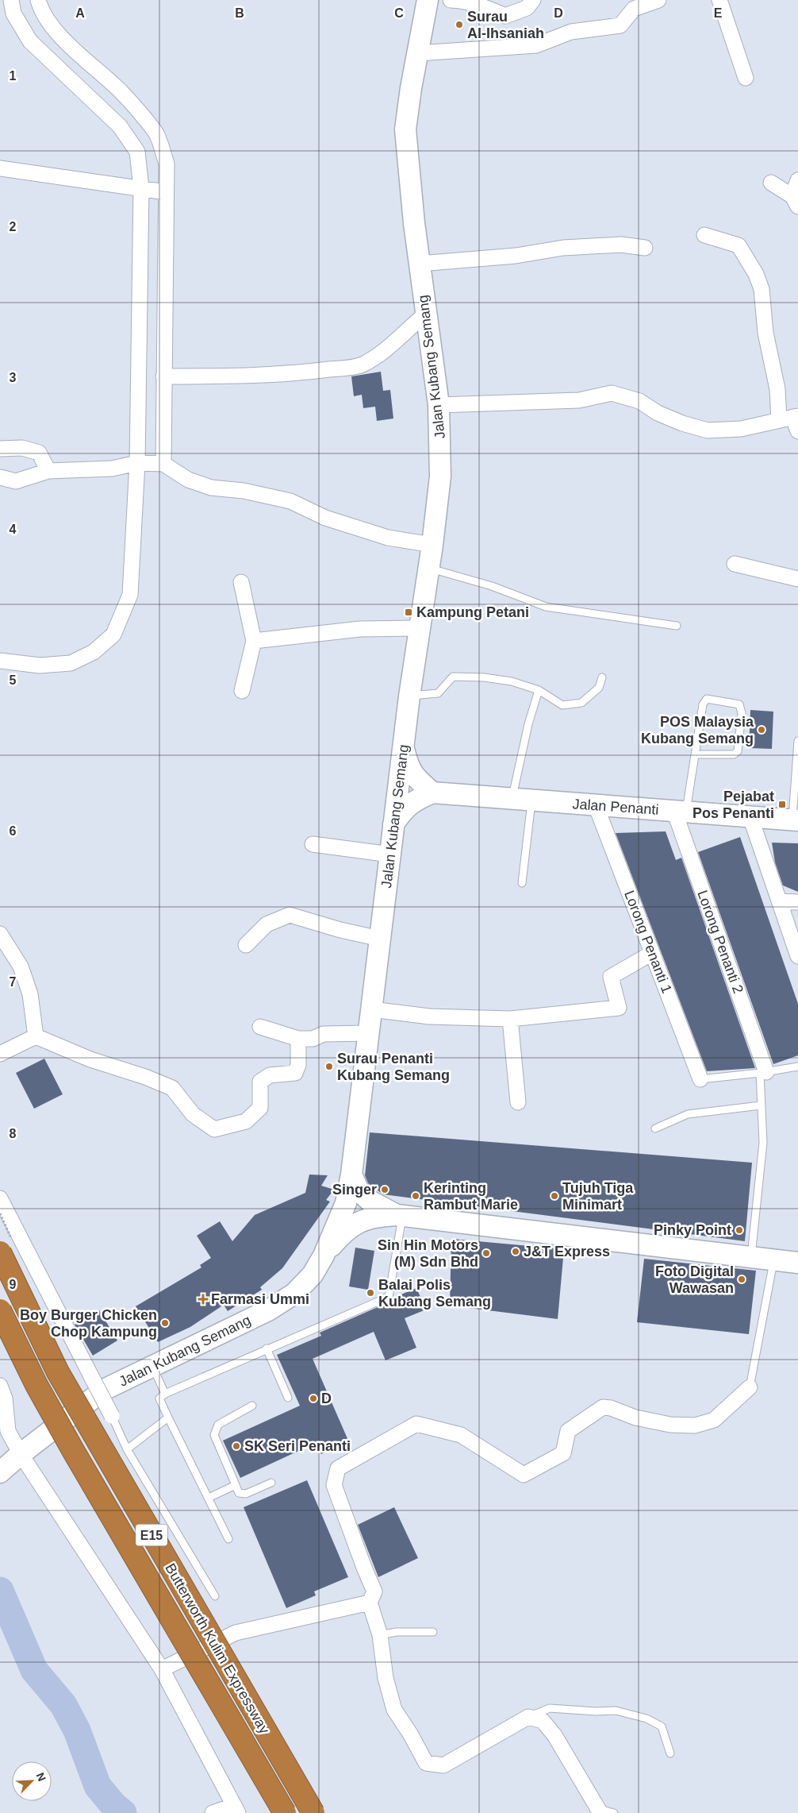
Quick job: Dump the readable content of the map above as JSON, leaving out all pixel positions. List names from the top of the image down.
{
  "streets": {
    "highway": ["E15", "Butterworth Kulim Expressway"],
    "main road": ["Jalan Kubang Semang", "Jalan Penanti"],
    "street": ["Lorong Penanti 1", "Lorong Penanti 2"]
  },
  "crossings": [
    ["Jalan Penanti", "Lorong Penanti 1"],
    ["Jalan Penanti", "Lorong Penanti 2"]
  ],
  "places": {
    "other": [
      "Surau Al-Ihsaniah",
      "POS Malaysia Kubang Semang",
      "Surau Penanti Kubang Semang",
      "Singer",
      "Kerinting Rambut Marie",
      "Tujuh Tiga Minimart",
      "Pinky Point",
      "J&T Express",
      "Sin Hin Motors (M) Sdn Bhd",
      "Foto Digital Wawasan",
      "Balai Polis Kubang Semang",
      "Boy Burger Chicken Chop Kampung",
      "D",
      "SK Seri Penanti"
    ],
    "transit": ["Kampung Petani", "Pejabat Pos Penanti"],
    "health": ["Farmasi Ummi"]
  },
  "north": "top right",
  "grid": {
    "columns": [
      "A",
      "B",
      "C",
      "D",
      "E"
    ],
    "rows": [
      "1",
      "2",
      "3",
      "4",
      "5",
      "6",
      "7",
      "8",
      "9"
    ]
  }
}
